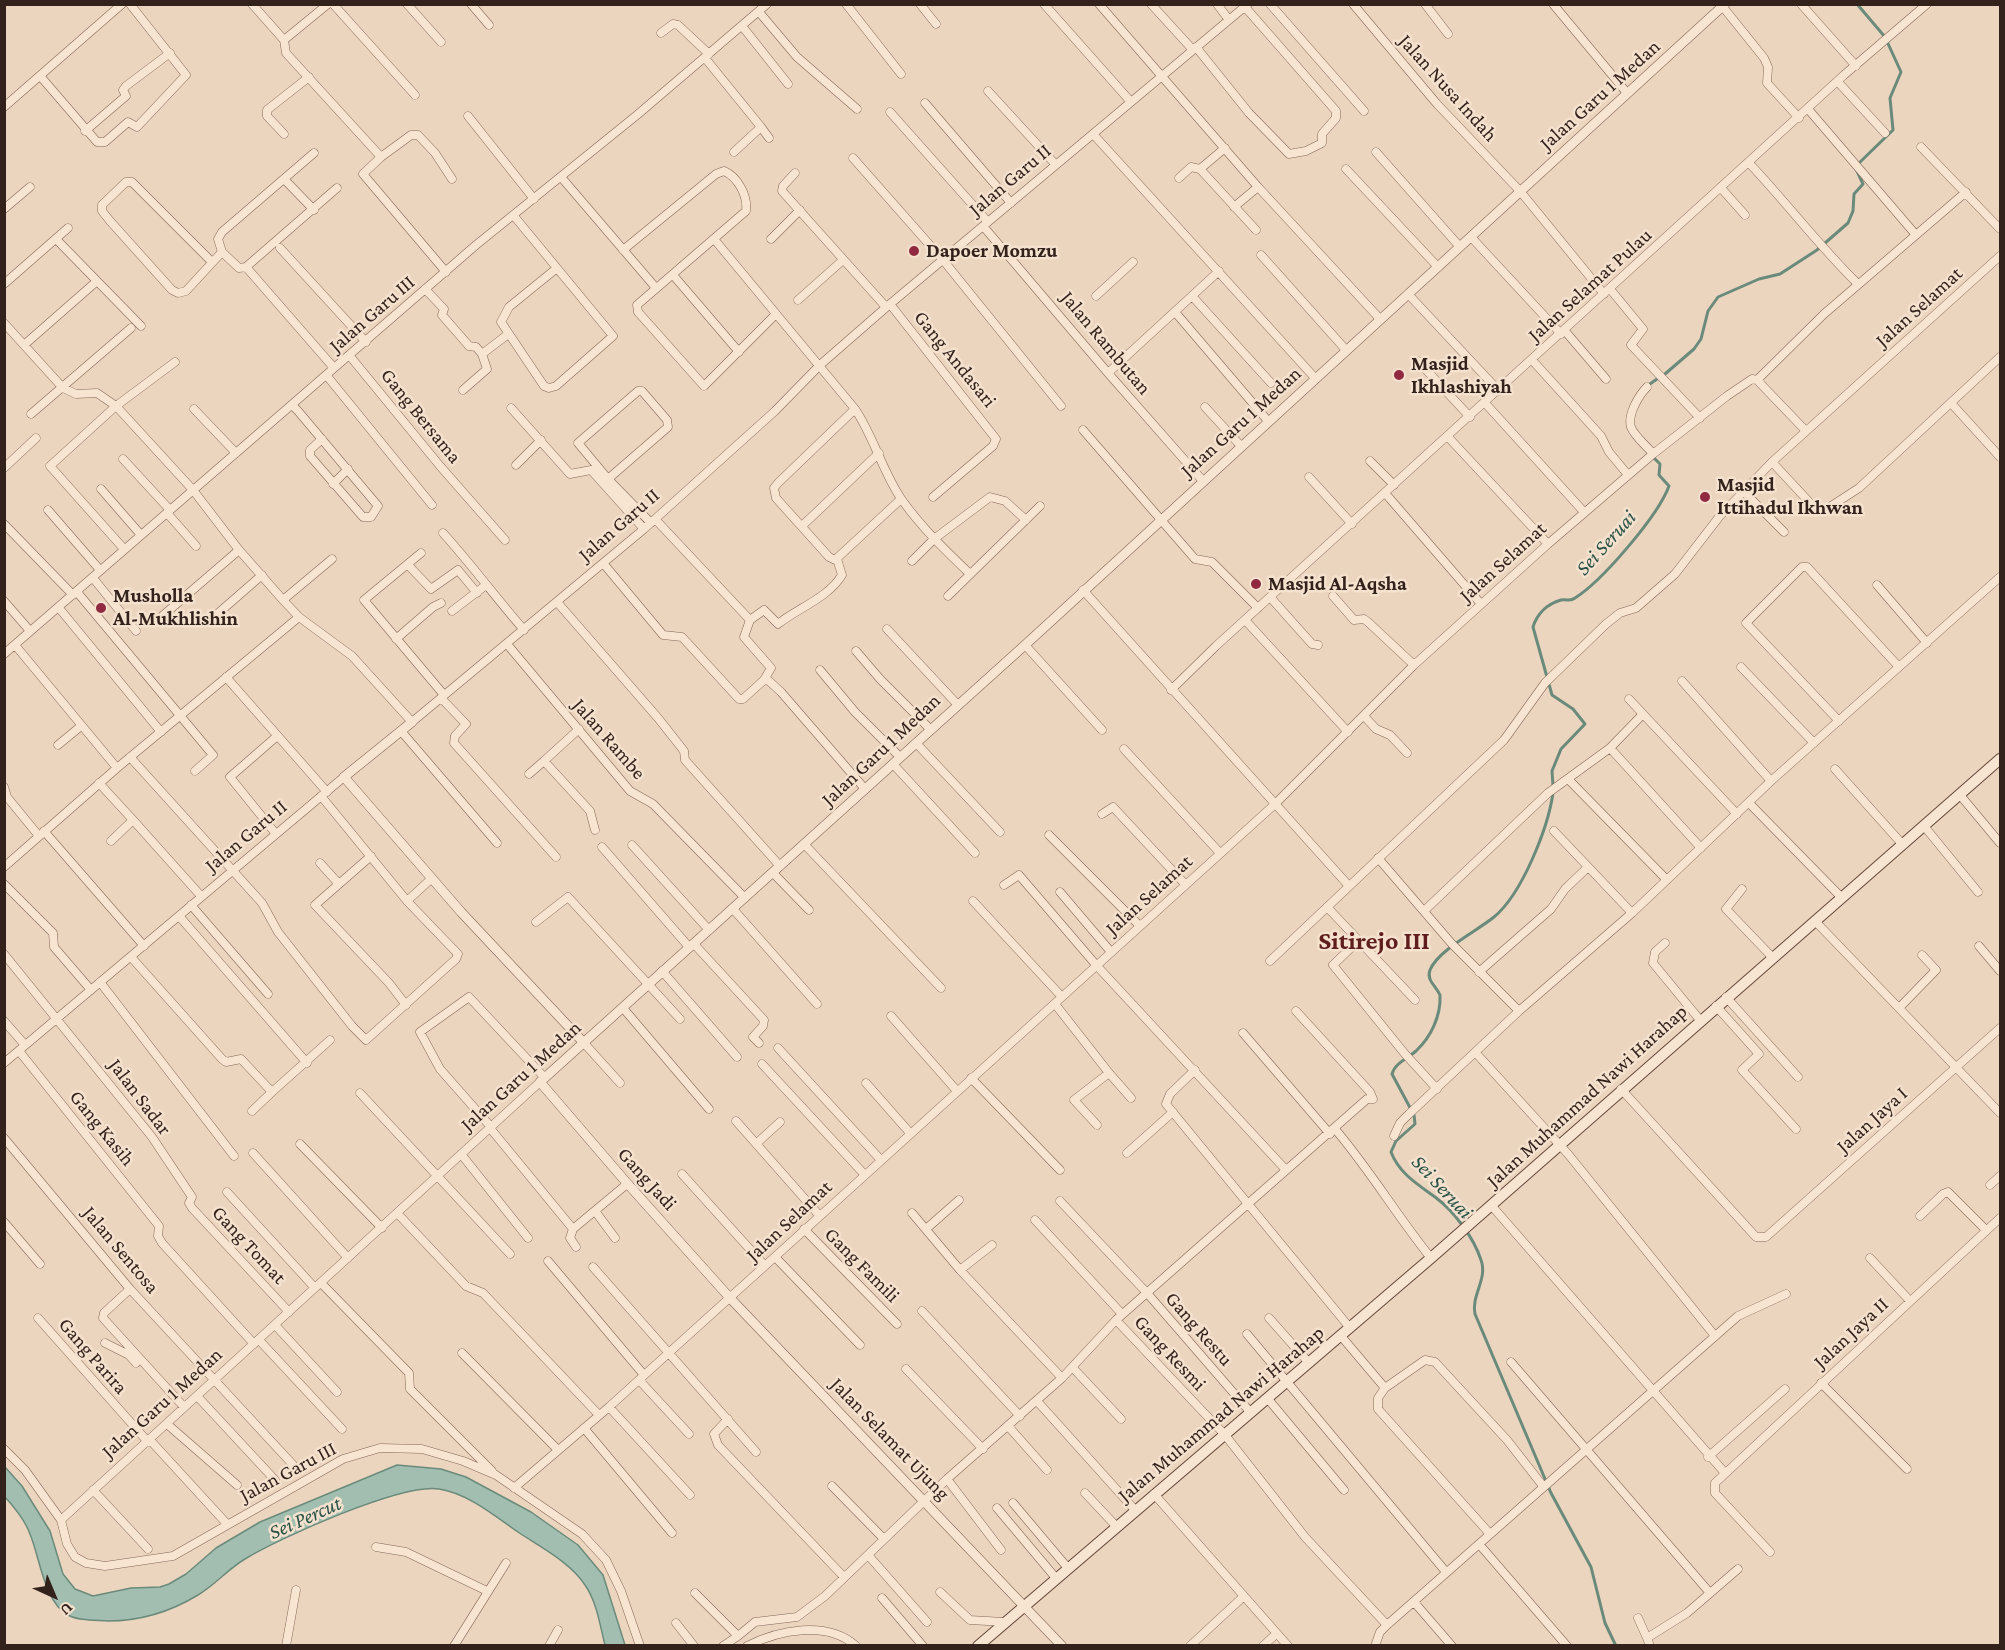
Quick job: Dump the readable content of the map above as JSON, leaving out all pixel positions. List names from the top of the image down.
{
  "streets": {
    "main road": ["Jalan Muhammad Nawi Harahap"],
    "street": [
      "Jalan Nusa Indah",
      "Jalan Garu 1 Medan",
      "Jalan Garu II",
      "Jalan Selamat Pulau",
      "Jalan Selamat",
      "Jalan Garu III",
      "Jalan Rambutan",
      "Gang Andasari",
      "Gang Bersama",
      "Jalan Rambe",
      "Jalan Sadar",
      "Jalan Jaya I",
      "Gang Kasih",
      "Gang Jadi",
      "Gang Tomat",
      "Jalan Sentosa",
      "Gang Famili",
      "Gang Restu",
      "Jalan Jaya II",
      "Gang Resmi",
      "Gang Parira",
      "Jalan Selamat Ujung"
    ]
  },
  "crossings": [
    ["Jalan Nusa Indah", "Jalan Garu 1 Medan"],
    ["Jalan Nusa Indah", "Jalan Selamat Pulau"],
    ["Jalan Nusa Indah", "Jalan Selamat"],
    ["Jalan Garu 1 Medan", "Jalan Garu III"],
    ["Jalan Garu 1 Medan", "Jalan Rambutan"],
    ["Jalan Garu 1 Medan", "Jalan Rambe"],
    ["Jalan Garu 1 Medan", "Gang Kasih"],
    ["Jalan Garu 1 Medan", "Gang Jadi"],
    ["Jalan Garu 1 Medan", "Gang Tomat"],
    ["Jalan Garu 1 Medan", "Jalan Sentosa"],
    ["Jalan Garu 1 Medan", "Gang Parira"],
    ["Jalan Garu II", "Jalan Rambutan"],
    ["Jalan Garu II", "Gang Andasari"],
    ["Jalan Garu II", "Jalan Rambe"],
    ["Jalan Garu II", "Jalan Sadar"],
    ["Jalan Garu II", "Gang Kasih"],
    ["Jalan Selamat", "Jalan Garu III"],
    ["Jalan Selamat", "Gang Jadi"],
    ["Jalan Selamat", "Gang Famili"],
    ["Jalan Selamat", "Jalan Selamat Ujung"],
    ["Jalan Garu III", "Gang Bersama"],
    ["Jalan Garu III", "Gang Parira"],
    ["Jalan Muhammad Nawi Harahap", "Jalan Jaya I"],
    ["Jalan Muhammad Nawi Harahap", "Gang Restu"],
    ["Jalan Muhammad Nawi Harahap", "Gang Resmi"],
    ["Jalan Muhammad Nawi Harahap", "Jalan Selamat Ujung"],
    ["Jalan Sadar", "Gang Tomat"],
    ["Gang Jadi", "Jalan Selamat Ujung"]
  ],
  "districts": ["Sitirejo III"],
  "water": ["Sei Seruai", "Sei Percut"],
  "places": [
    "Dapoer Momzu",
    "Masjid Ikhlashiyah",
    "Masjid Ittihadul Ikhwan",
    "Masjid Al-Aqsha",
    "Musholla Al-Mukhlishin"
  ],
  "north": "bottom right"
}
